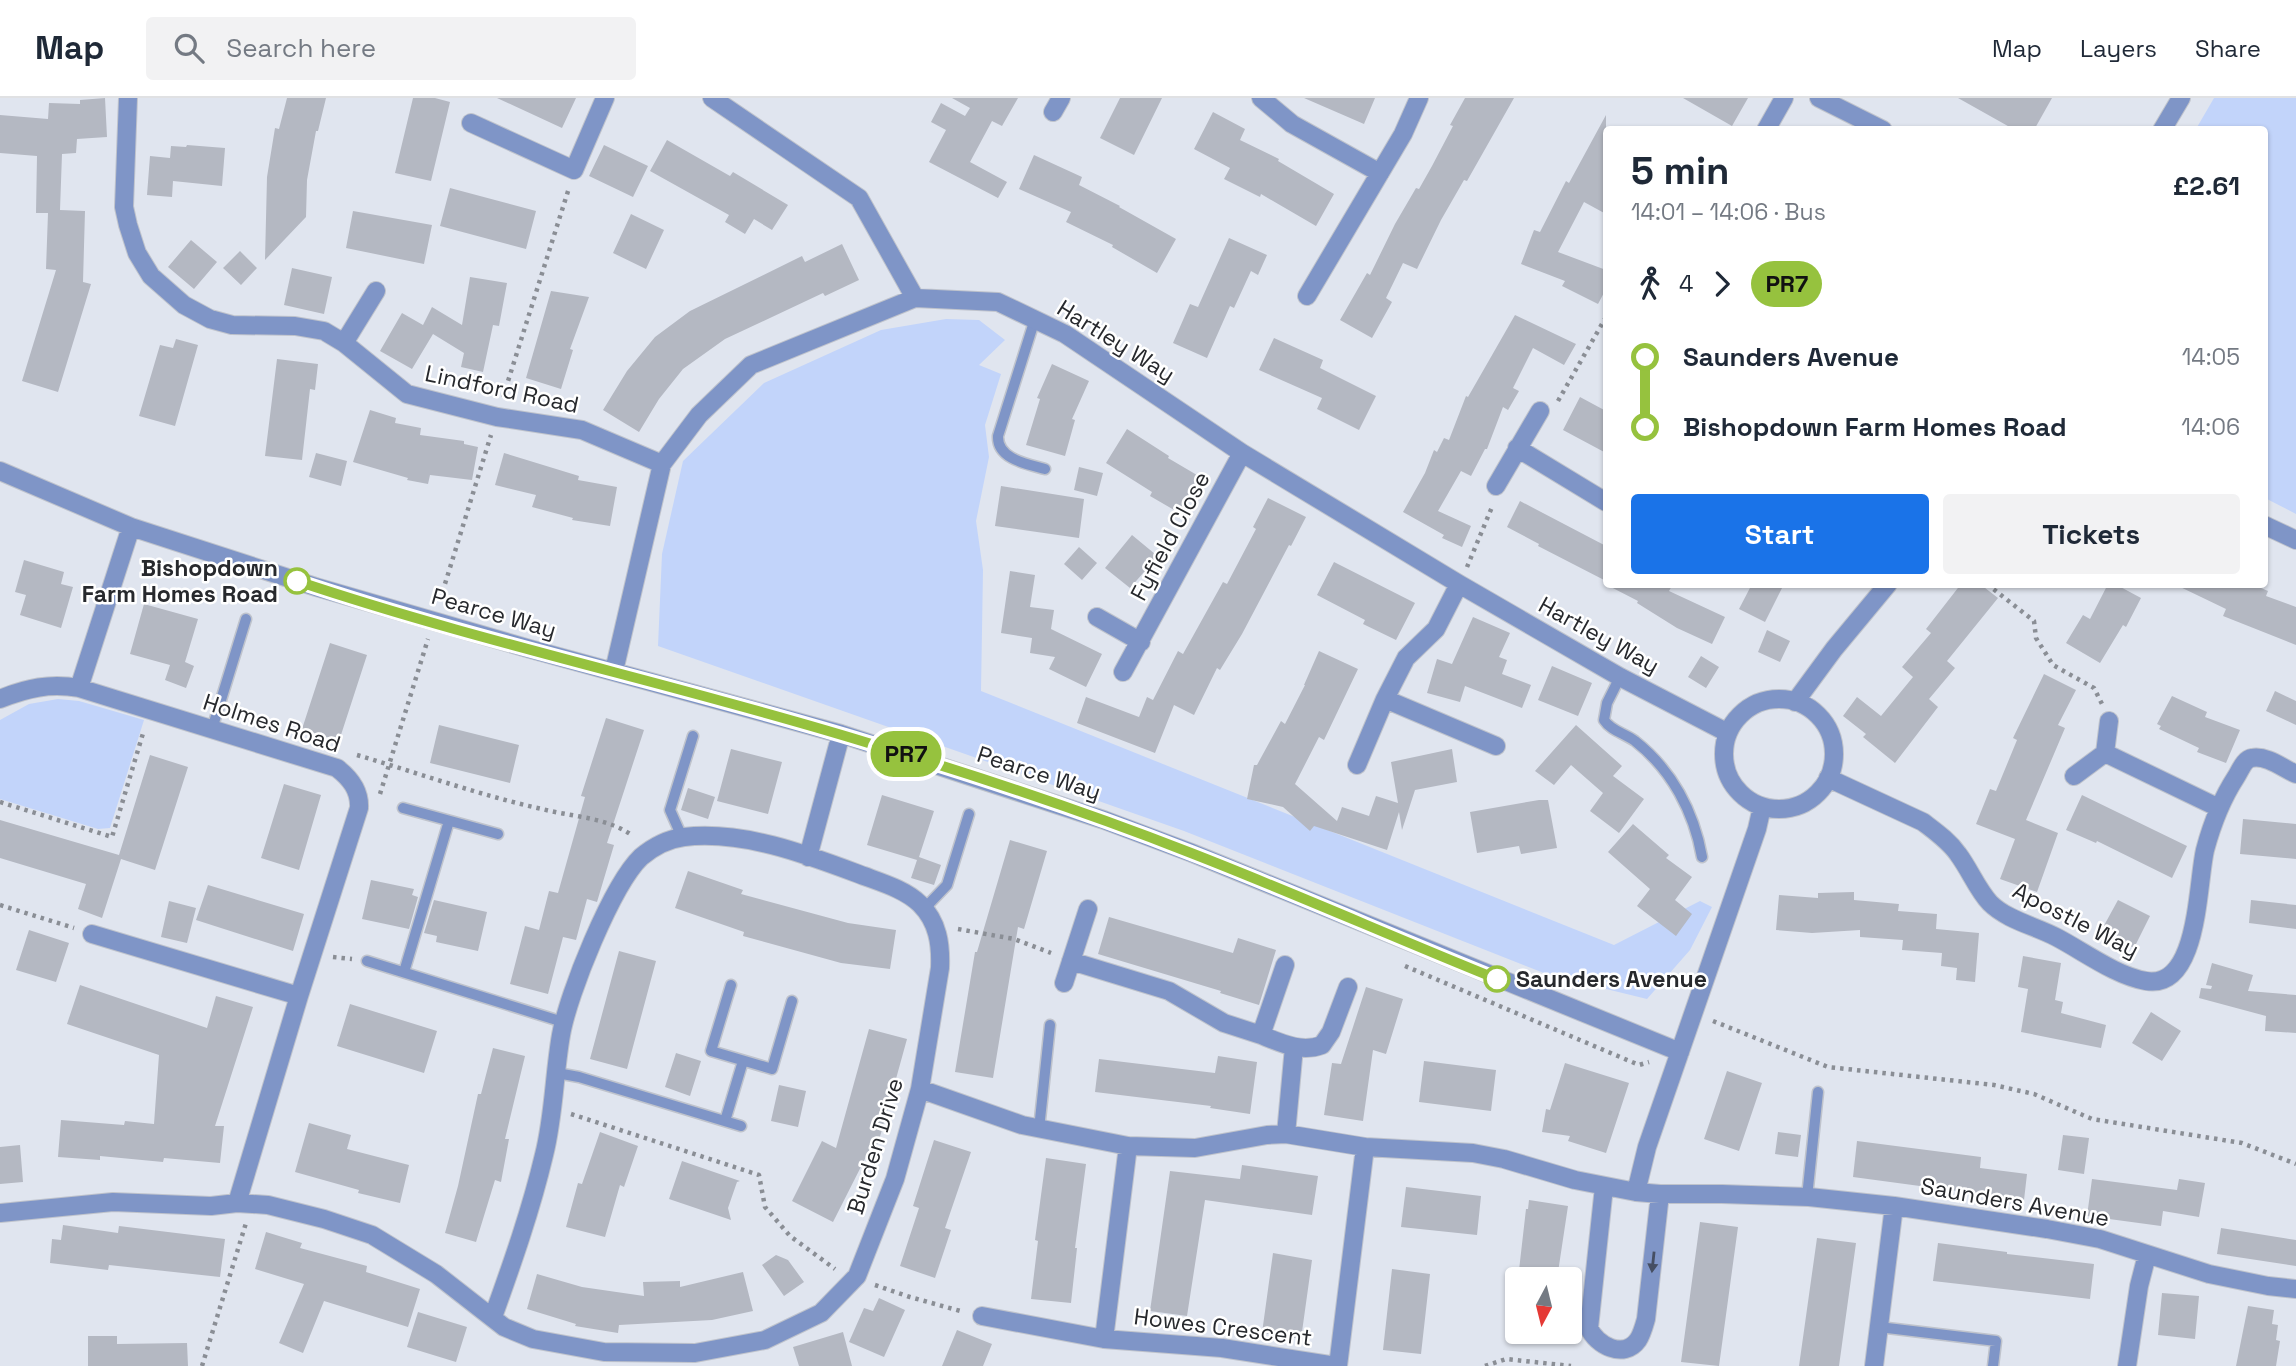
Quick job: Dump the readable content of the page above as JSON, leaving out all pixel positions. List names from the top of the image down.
{
  "streets": {
    "street": [
      "Hartley Way",
      "Lindford Road",
      "Fyfield Close",
      "Pearce Way",
      "Holmes Road",
      "Apostle Way",
      "Burden Drive",
      "Saunders Avenue",
      "Howes Crescent"
    ]
  },
  "crossings": [
    ["Hartley Way", "Lindford Road"],
    ["Hartley Way", "Fyfield Close"],
    ["Hartley Way", "Pearce Way"],
    ["Hartley Way", "Apostle Way"],
    ["Holmes Road", "Burden Drive"],
    ["Burden Drive", "Saunders Avenue"],
    ["Saunders Avenue", "Howes Crescent"]
  ],
  "places": ["Bishopdown Farm Homes Road", "Saunders Avenue"],
  "lines": ["bus line PR7"],
  "north": "bottom",
  "page": {
    "header": "Map",
    "search": "Search here",
    "nav": ["Map", "Layers", "Share"],
    "on_map": "PR7",
    "heading": ["5 min", "14:01 – 14:06 · Bus", "£2.61"],
    "legs": ["4", "PR7"],
    "list": [
      {
        "name": "Saunders Avenue",
        "value": "14:05"
      },
      {
        "name": "Bishopdown Farm Homes Road",
        "value": "14:06"
      }
    ],
    "buttons": ["Start", "Tickets"]
  }
}
